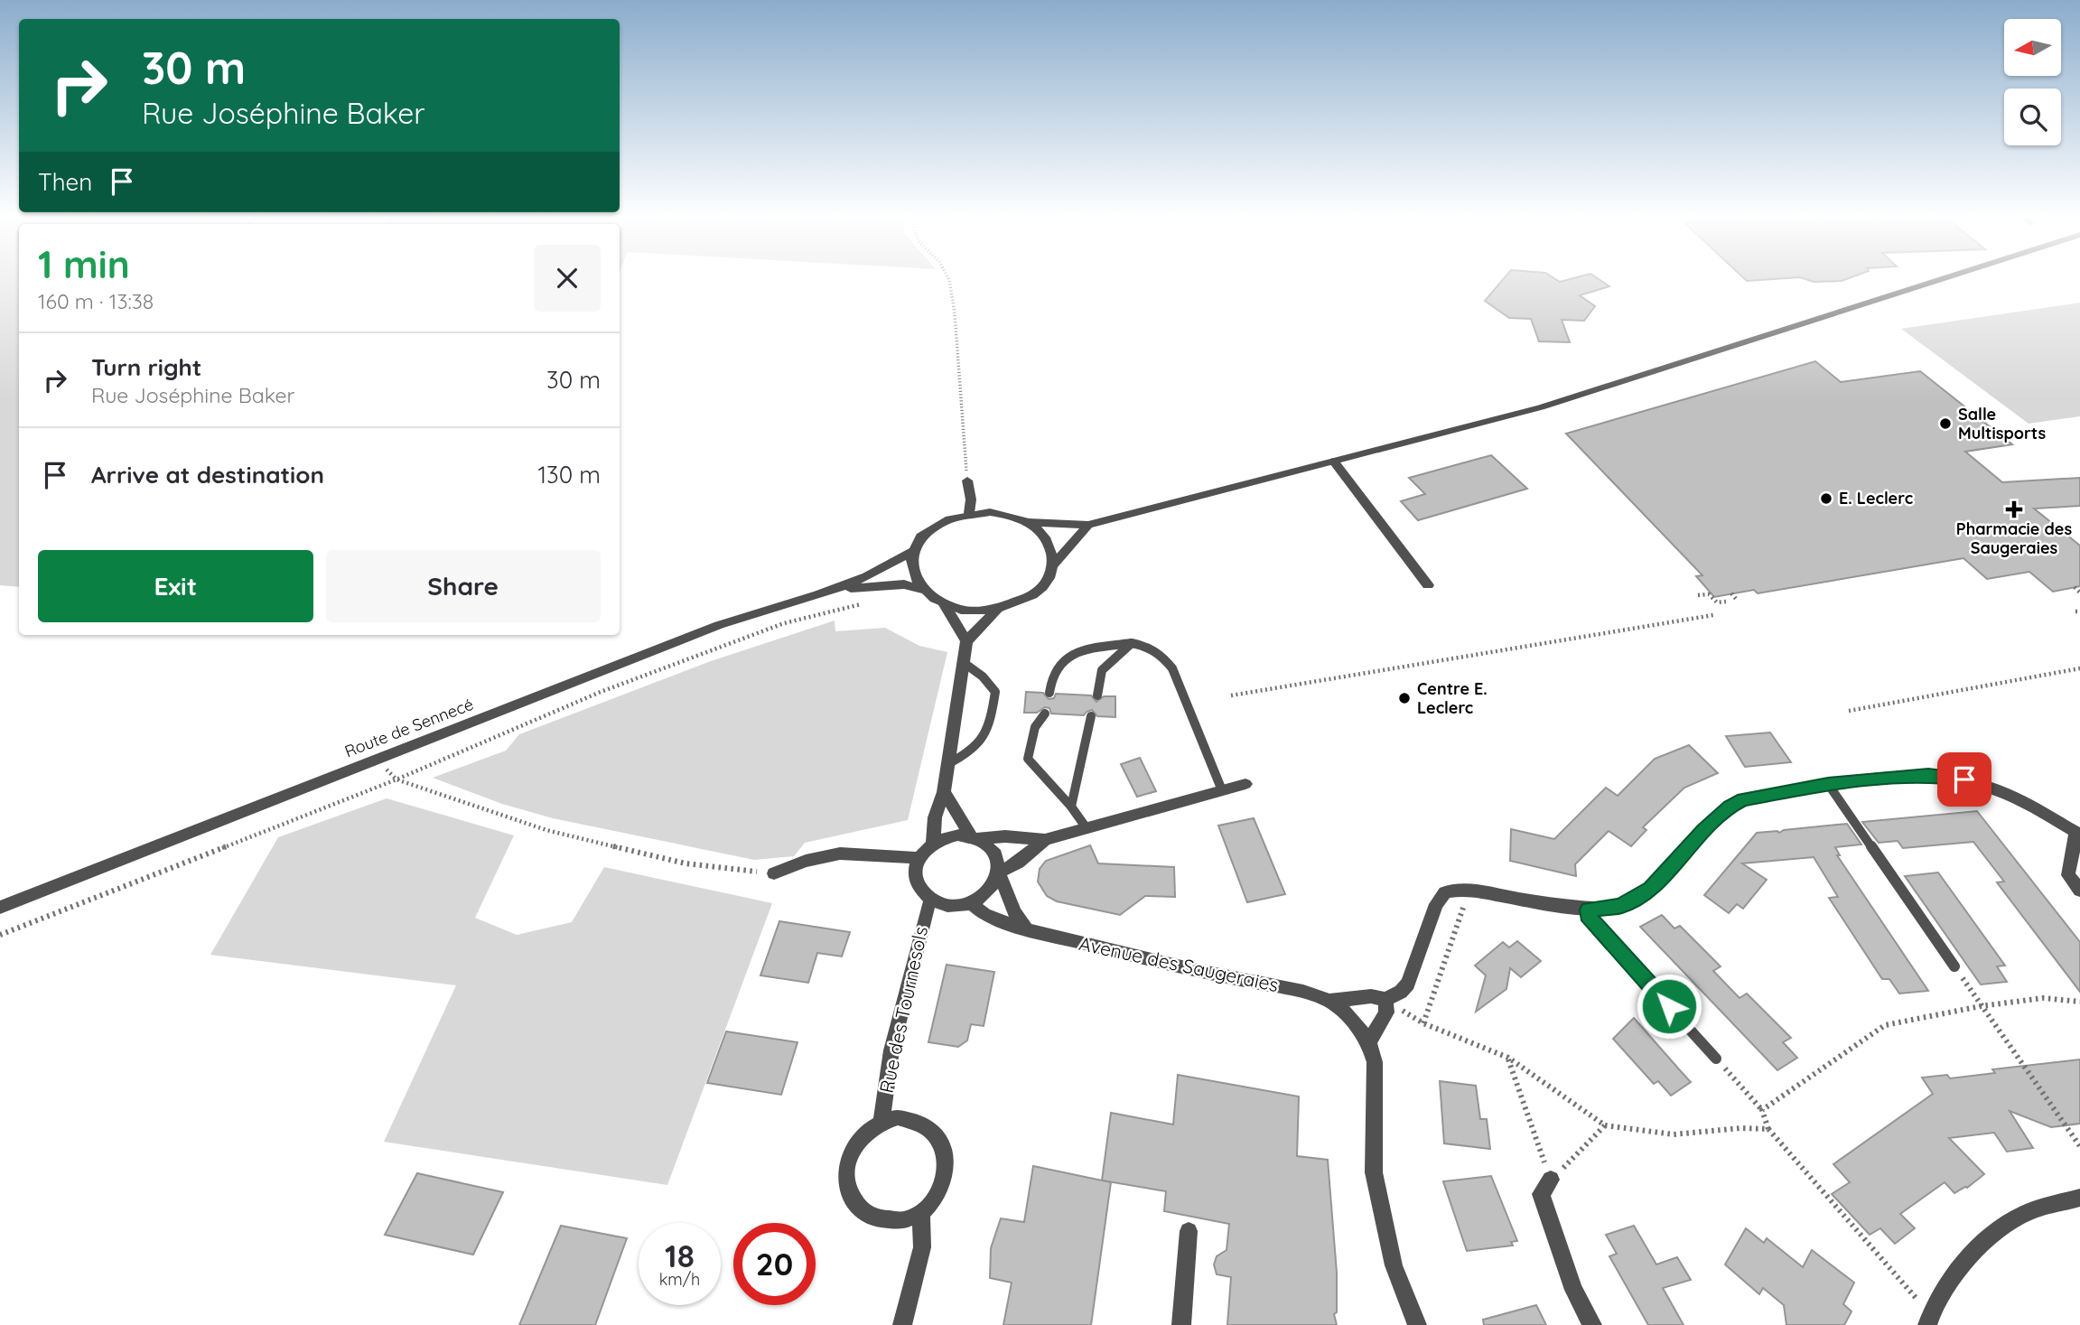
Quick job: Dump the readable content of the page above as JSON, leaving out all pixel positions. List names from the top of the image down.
{
  "streets": {
    "street": ["Route de Sennecé", "Avenue des Saugeraies", "Rue des Tournesols"]
  },
  "crossings": [
    ["Avenue des Saugeraies", "Rue des Tournesols"]
  ],
  "places": {
    "other": ["Salle Multisports", "E. Leclerc", "Centre E. Leclerc"],
    "health": ["Pharmacie des Saugeraies"]
  },
  "north": "left",
  "page": {
    "turn": ["30 m", "Rue Joséphine Baker"],
    "then": "Then",
    "heading": ["1 min", "160 m · 13:38"],
    "list": [
      {
        "name": "Turn right",
        "note": "Rue Joséphine Baker",
        "value": "30 m"
      },
      {
        "name": "Arrive at destination",
        "value": "130 m"
      }
    ],
    "buttons": ["Exit", "Share"],
    "speed": "18 km/h",
    "limit": "20"
  }
}
